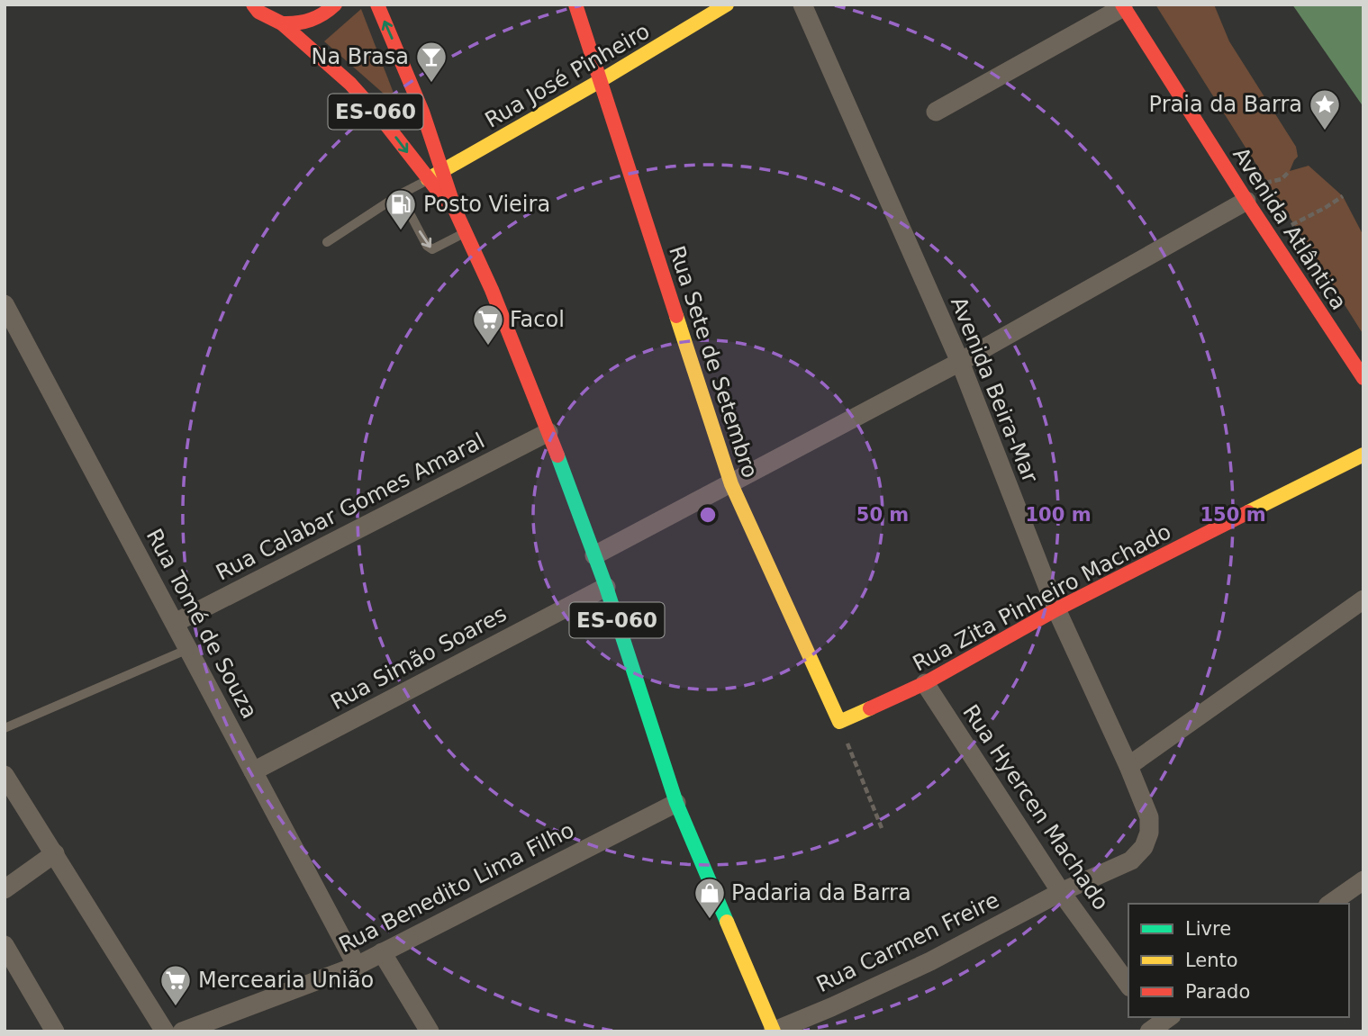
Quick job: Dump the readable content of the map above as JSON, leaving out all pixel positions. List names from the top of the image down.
{
  "streets": {
    "street": [
      "Rua José Pinheiro",
      "ES-060",
      "Avenida Atlântica",
      "Rua Sete de Setembro",
      "Avenida Beira-Mar",
      "Rua Calabar Gomes Amaral",
      "Rua Zita Pinheiro Machado",
      "Rua Tomé de Souza",
      "Rua Simão Soares",
      "Rua Hyercen Machado",
      "Rua Benedito Lima Filho",
      "Rua Carmen Freire"
    ]
  },
  "crossings": [
    ["Rua José Pinheiro", "ES-060"],
    ["Rua José Pinheiro", "Rua Sete de Setembro"],
    ["ES-060", "Rua Calabar Gomes Amaral"],
    ["ES-060", "Rua Simão Soares"],
    ["ES-060", "Rua Benedito Lima Filho"],
    ["ES-060", "Rua Carmen Freire"],
    ["Rua Sete de Setembro", "Rua Zita Pinheiro Machado"],
    ["Avenida Beira-Mar", "Rua Zita Pinheiro Machado"],
    ["Avenida Beira-Mar", "Rua Hyercen Machado"],
    ["Avenida Beira-Mar", "Rua Carmen Freire"],
    ["Rua Calabar Gomes Amaral", "Rua Tomé de Souza"],
    ["Rua Zita Pinheiro Machado", "Rua Hyercen Machado"],
    ["Rua Tomé de Souza", "Rua Simão Soares"],
    ["Rua Tomé de Souza", "Rua Benedito Lima Filho"],
    ["Rua Hyercen Machado", "Rua Carmen Freire"]
  ],
  "places": {
    "bar": ["Na Brasa"],
    "place": ["Praia da Barra"],
    "fuel station": ["Posto Vieira"],
    "supermarket": ["Facol", "Mercearia União"],
    "shop": ["Padaria da Barra"]
  },
  "legend": ["Livre", "Lento", "Parado"],
  "rings": ["50 m", "100 m", "150 m"]
}
